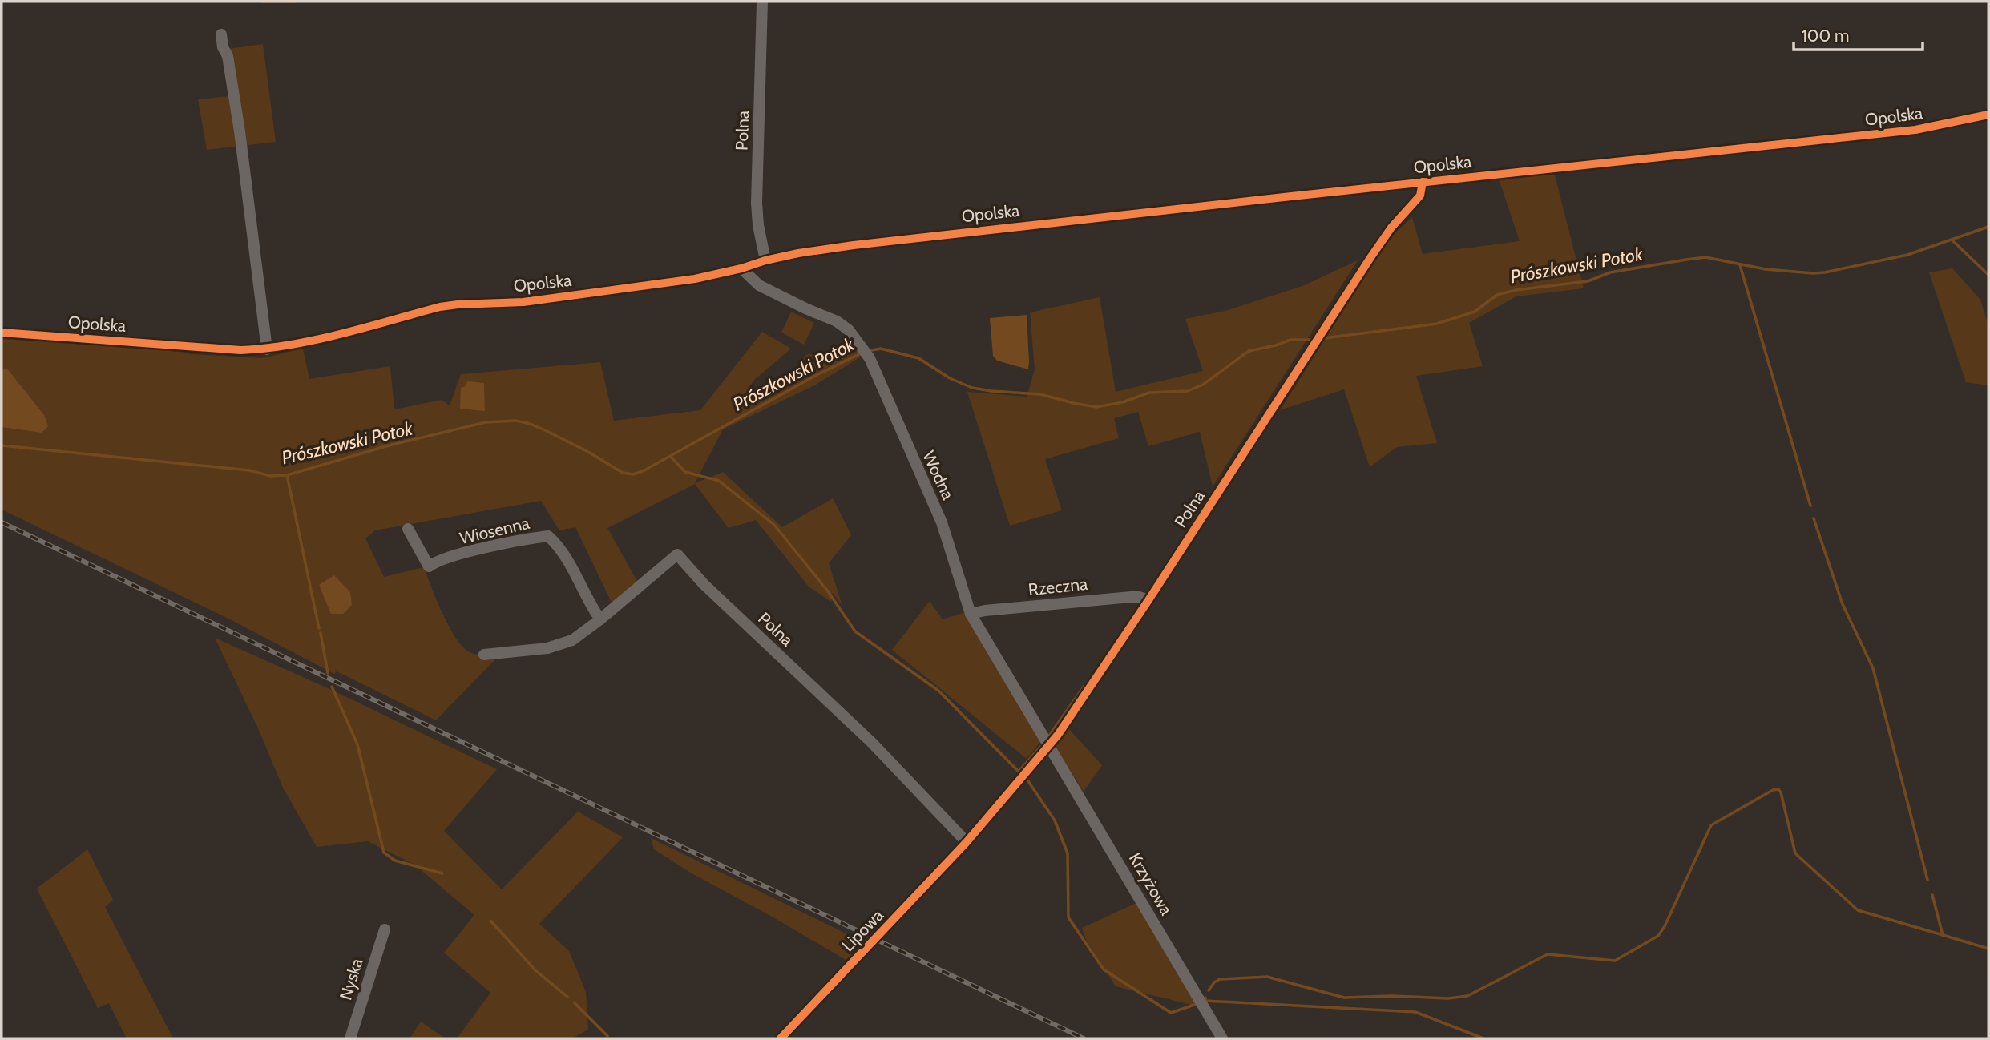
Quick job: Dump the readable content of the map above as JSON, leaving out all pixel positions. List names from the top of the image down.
{
  "streets": {
    "street": [
      "Opolska",
      "Polna",
      "Wodna",
      "Wiosenna",
      "Rzeczna",
      "Krzyżowa",
      "Lipowa",
      "Nyska"
    ]
  },
  "crossings": [
    ["Opolska", "Polna"],
    ["Opolska", "Wodna"],
    ["Polna", "Wodna"],
    ["Polna", "Wiosenna"],
    ["Polna", "Rzeczna"],
    ["Polna", "Krzyżowa"],
    ["Polna", "Lipowa"],
    ["Wodna", "Rzeczna"],
    ["Wodna", "Krzyżowa"]
  ],
  "water": ["Prószkowski Potok"],
  "scale_bar": "100 m"
}
